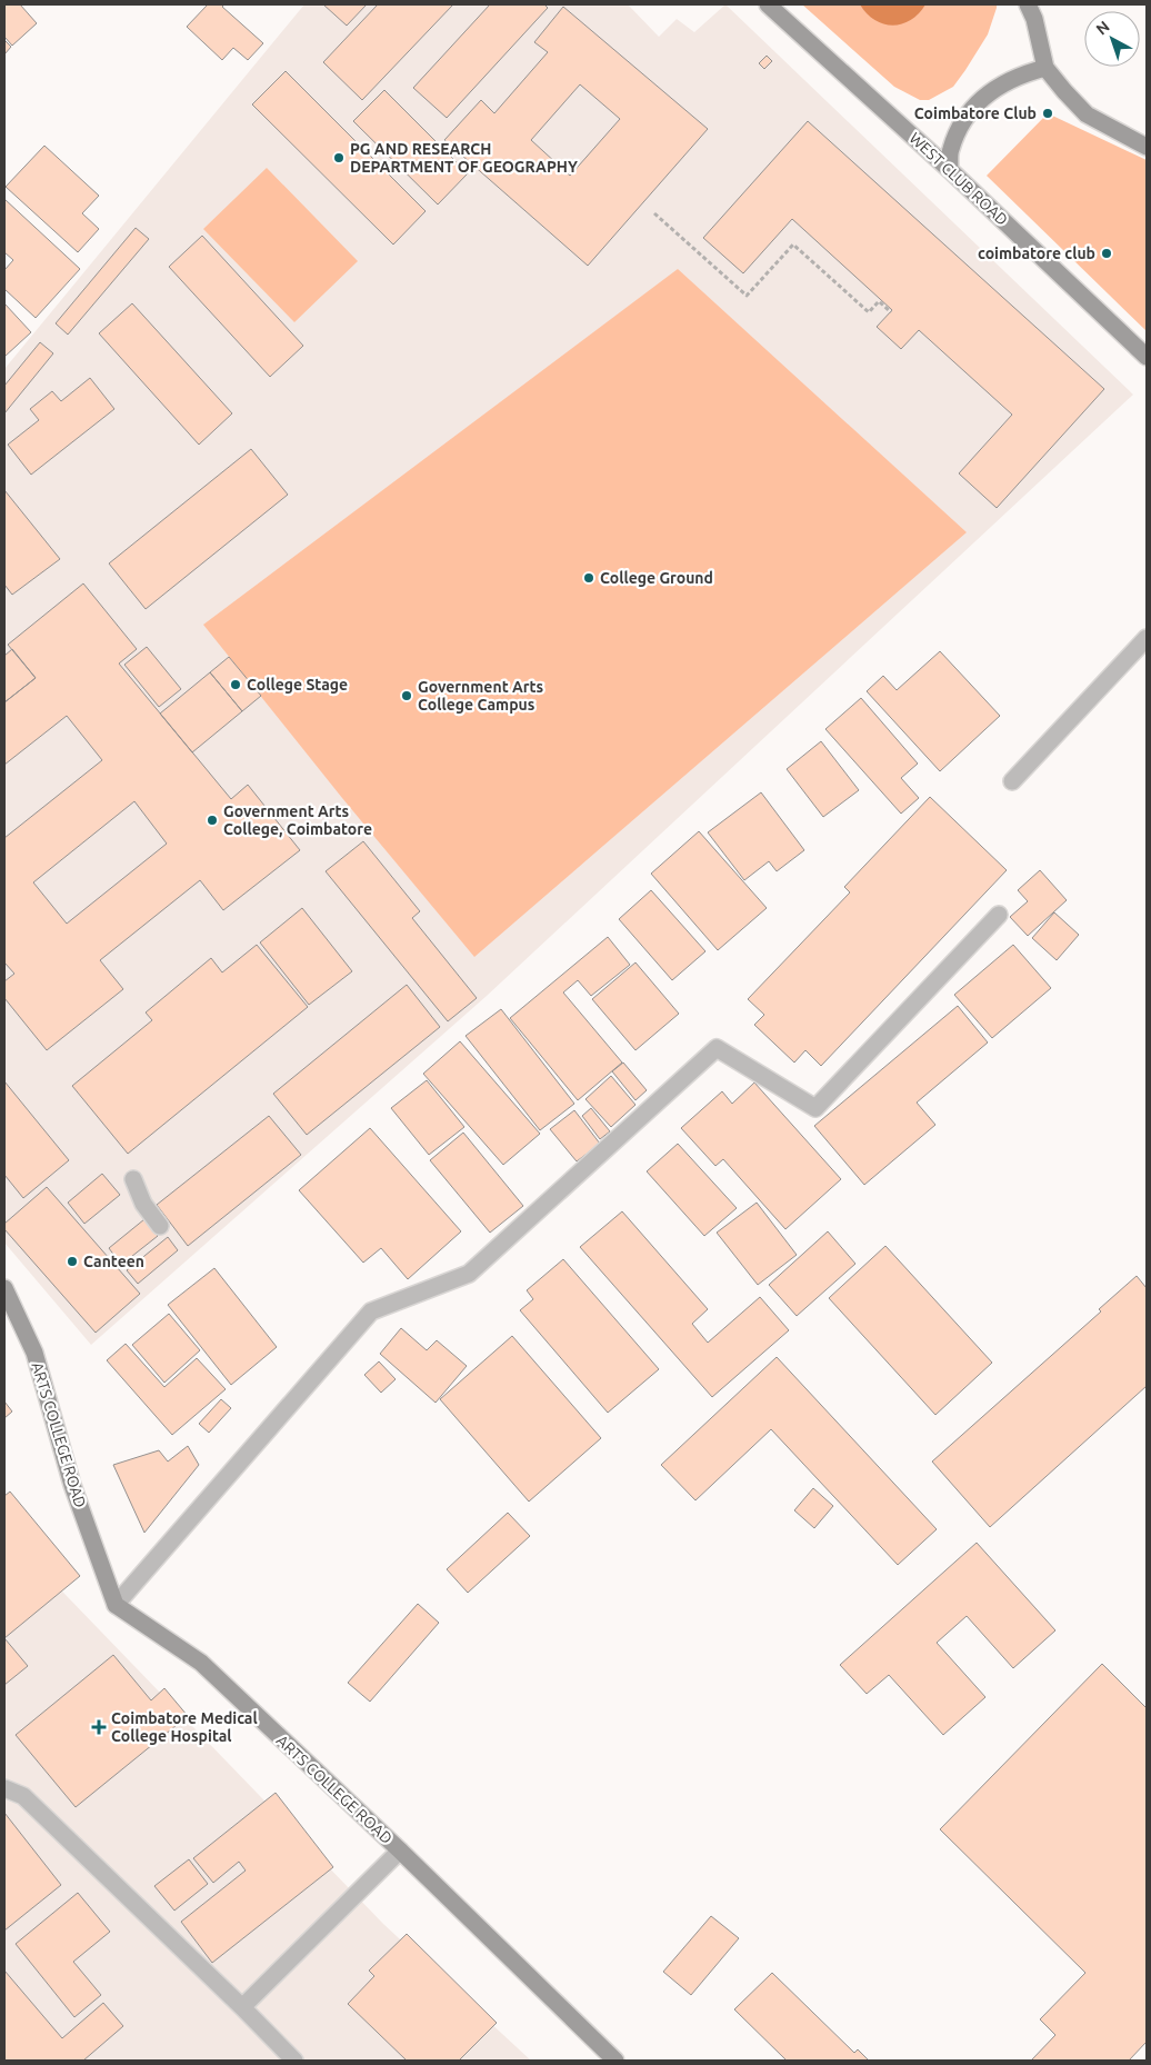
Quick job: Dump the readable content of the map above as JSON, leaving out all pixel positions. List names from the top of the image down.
{
  "streets": {
    "street": ["WEST CLUB ROAD", "ARTS COLLEGE ROAD"]
  },
  "places": {
    "other": [
      "Coimbatore Club",
      "PG AND RESEARCH DEPARTMENT OF GEOGRAPHY",
      "coimbatore club",
      "College Ground",
      "College Stage",
      "Government Arts College Campus",
      "Government Arts College, Coimbatore",
      "Canteen"
    ],
    "health": ["Coimbatore Medical College Hospital"]
  },
  "north": "top left"
}
